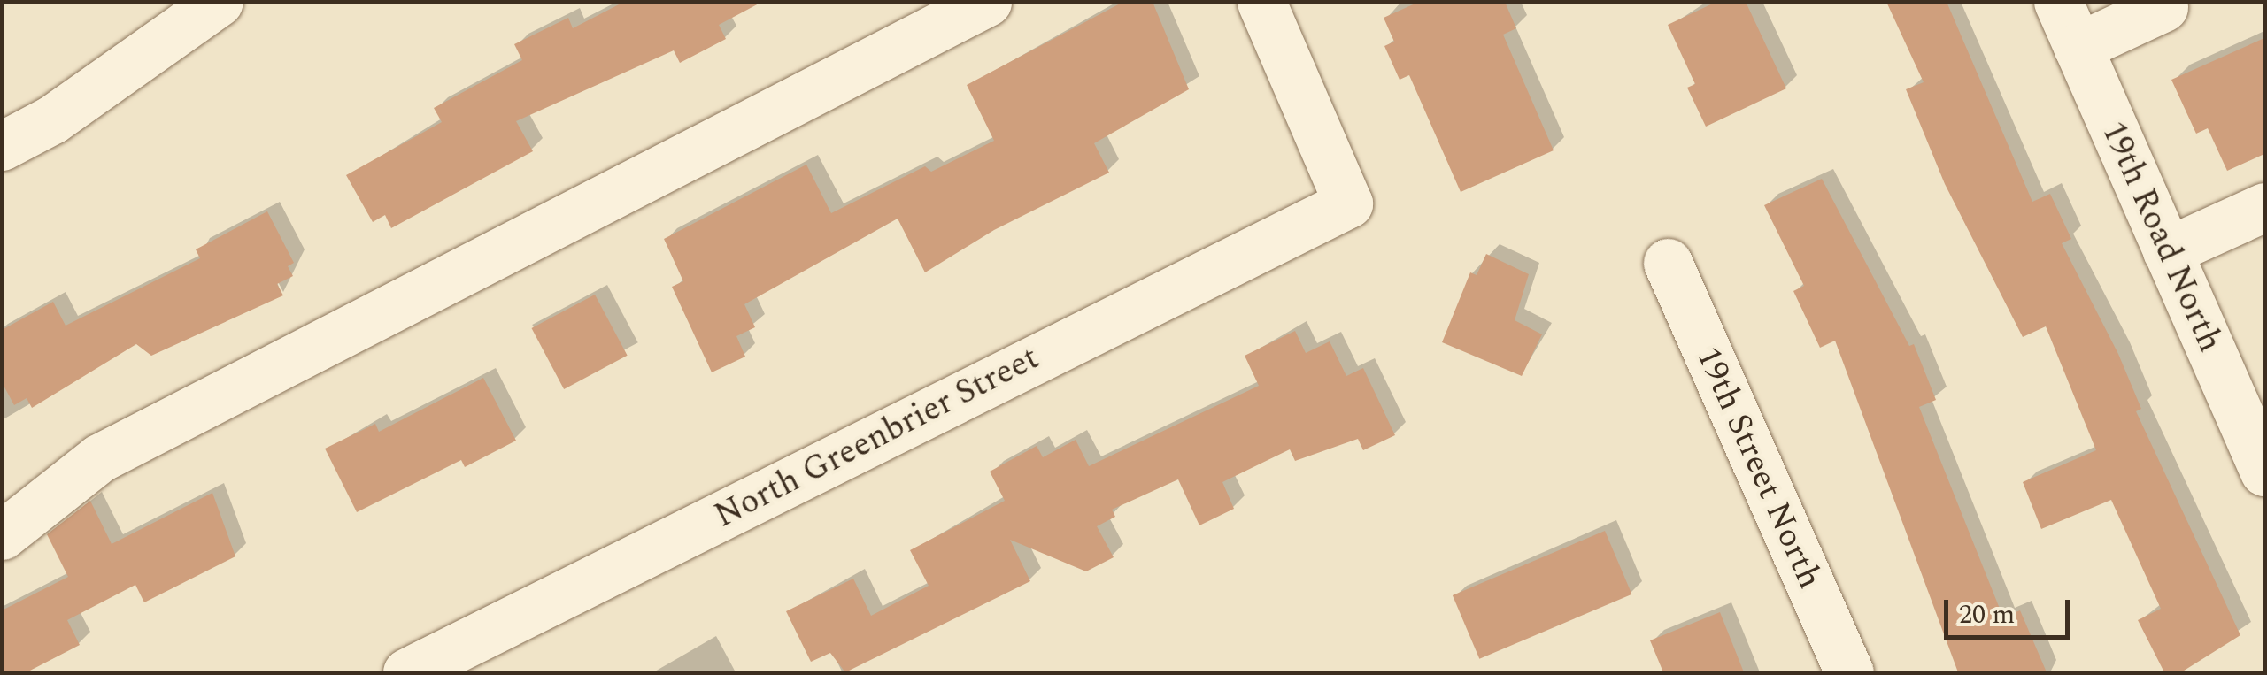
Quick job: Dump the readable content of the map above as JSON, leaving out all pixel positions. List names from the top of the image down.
{
  "streets": {
    "street": ["19th Road North", "North Greenbrier Street", "19th Street North"]
  },
  "scale_bar": "20 m"
}
